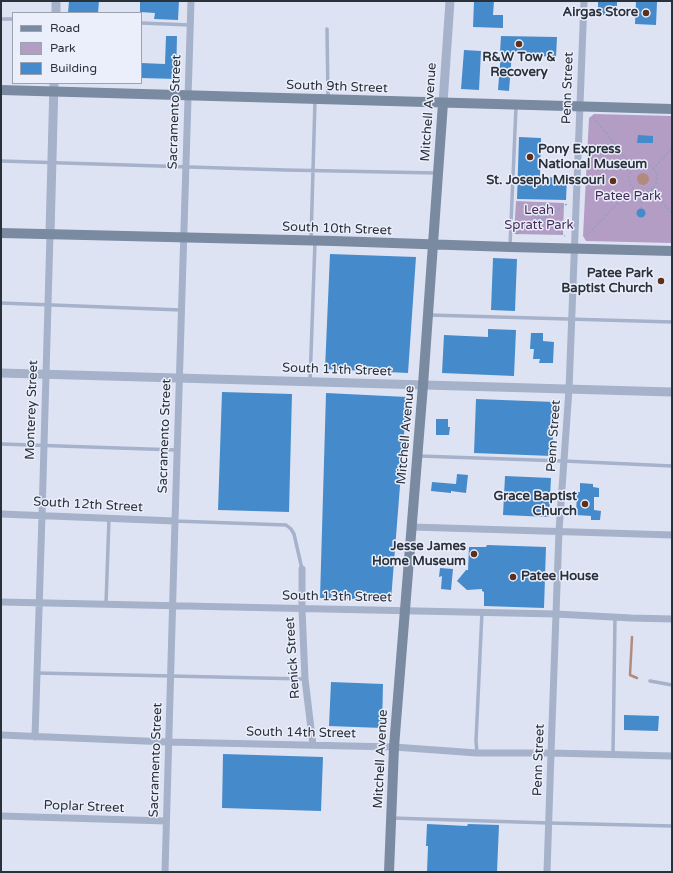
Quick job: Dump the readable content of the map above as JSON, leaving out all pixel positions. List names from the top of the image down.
{
  "streets": {
    "main road": ["South 9th Street", "Mitchell Avenue", "South 10th Street"],
    "street": [
      "Penn Street",
      "Sacramento Street",
      "South 11th Street",
      "Monterey Street",
      "South 12th Street",
      "South 13th Street",
      "Renick Street",
      "South 14th Street",
      "Poplar Street"
    ]
  },
  "crossings": [
    ["South 9th Street", "Penn Street"],
    ["South 9th Street", "Sacramento Street"],
    ["South 9th Street", "Mitchell Avenue"],
    ["South 9th Street", "Monterey Street"],
    ["Penn Street", "South 10th Street"],
    ["Penn Street", "South 11th Street"],
    ["Penn Street", "South 13th Street"],
    ["Penn Street", "South 14th Street"],
    ["Sacramento Street", "South 10th Street"],
    ["Sacramento Street", "South 11th Street"],
    ["Sacramento Street", "South 12th Street"],
    ["Sacramento Street", "South 13th Street"],
    ["Sacramento Street", "South 14th Street"],
    ["Sacramento Street", "Poplar Street"],
    ["Mitchell Avenue", "South 10th Street"],
    ["Mitchell Avenue", "South 11th Street"],
    ["Mitchell Avenue", "South 13th Street"],
    ["Mitchell Avenue", "South 14th Street"],
    ["South 10th Street", "Monterey Street"],
    ["South 11th Street", "Monterey Street"],
    ["Monterey Street", "South 12th Street"],
    ["Monterey Street", "South 13th Street"],
    ["Monterey Street", "South 14th Street"],
    ["South 13th Street", "Renick Street"],
    ["Renick Street", "South 14th Street"]
  ],
  "parks": ["Patee Park", "Leah Spratt Park"],
  "places": [
    "Airgas Store",
    "R&W Tow & Recovery",
    "Pony Express National Museum",
    "St. Joseph Missouri",
    "Patee Park Baptist Church",
    "Grace Baptist Church",
    "Jesse James Home Museum",
    "Patee House"
  ],
  "legend": ["Road", "Park", "Building"]
}
